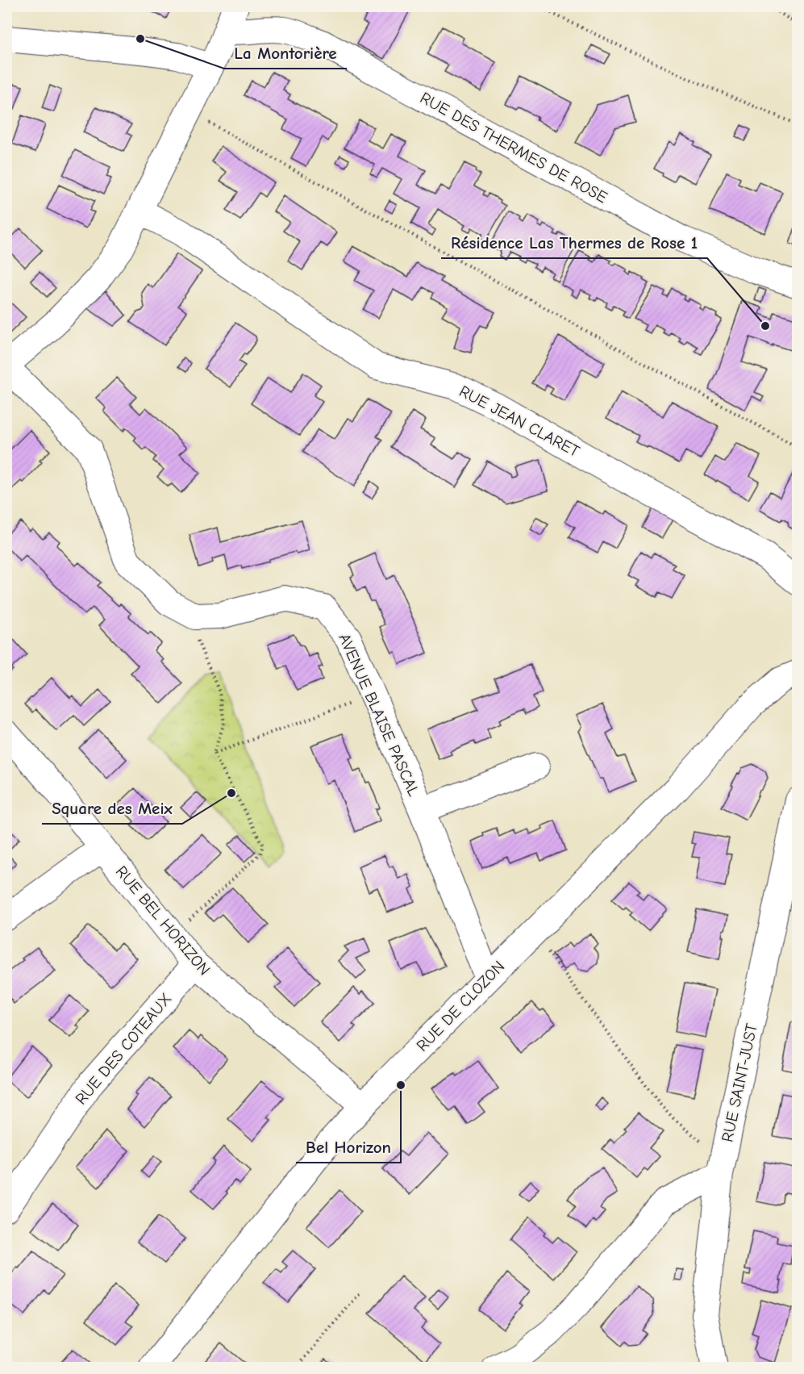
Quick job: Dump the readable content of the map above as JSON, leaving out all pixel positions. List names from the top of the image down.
{
  "streets": {
    "street": [
      "RUE DES THERMES DE ROSE",
      "RUE JEAN CLARET",
      "AVENUE BLAISE PASCAL",
      "RUE BEL HORIZON",
      "RUE DE CLOZON",
      "RUE DES COTEAUX",
      "RUE SAINT-JUST"
    ]
  },
  "crossings": [
    ["AVENUE BLAISE PASCAL", "RUE DE CLOZON"],
    ["RUE BEL HORIZON", "RUE DE CLOZON"],
    ["RUE BEL HORIZON", "RUE DES COTEAUX"]
  ],
  "places": [
    "La Montorière",
    "Résidence Las Thermes de Rose 1",
    "Square des Meix",
    "Bel Horizon"
  ]
}
